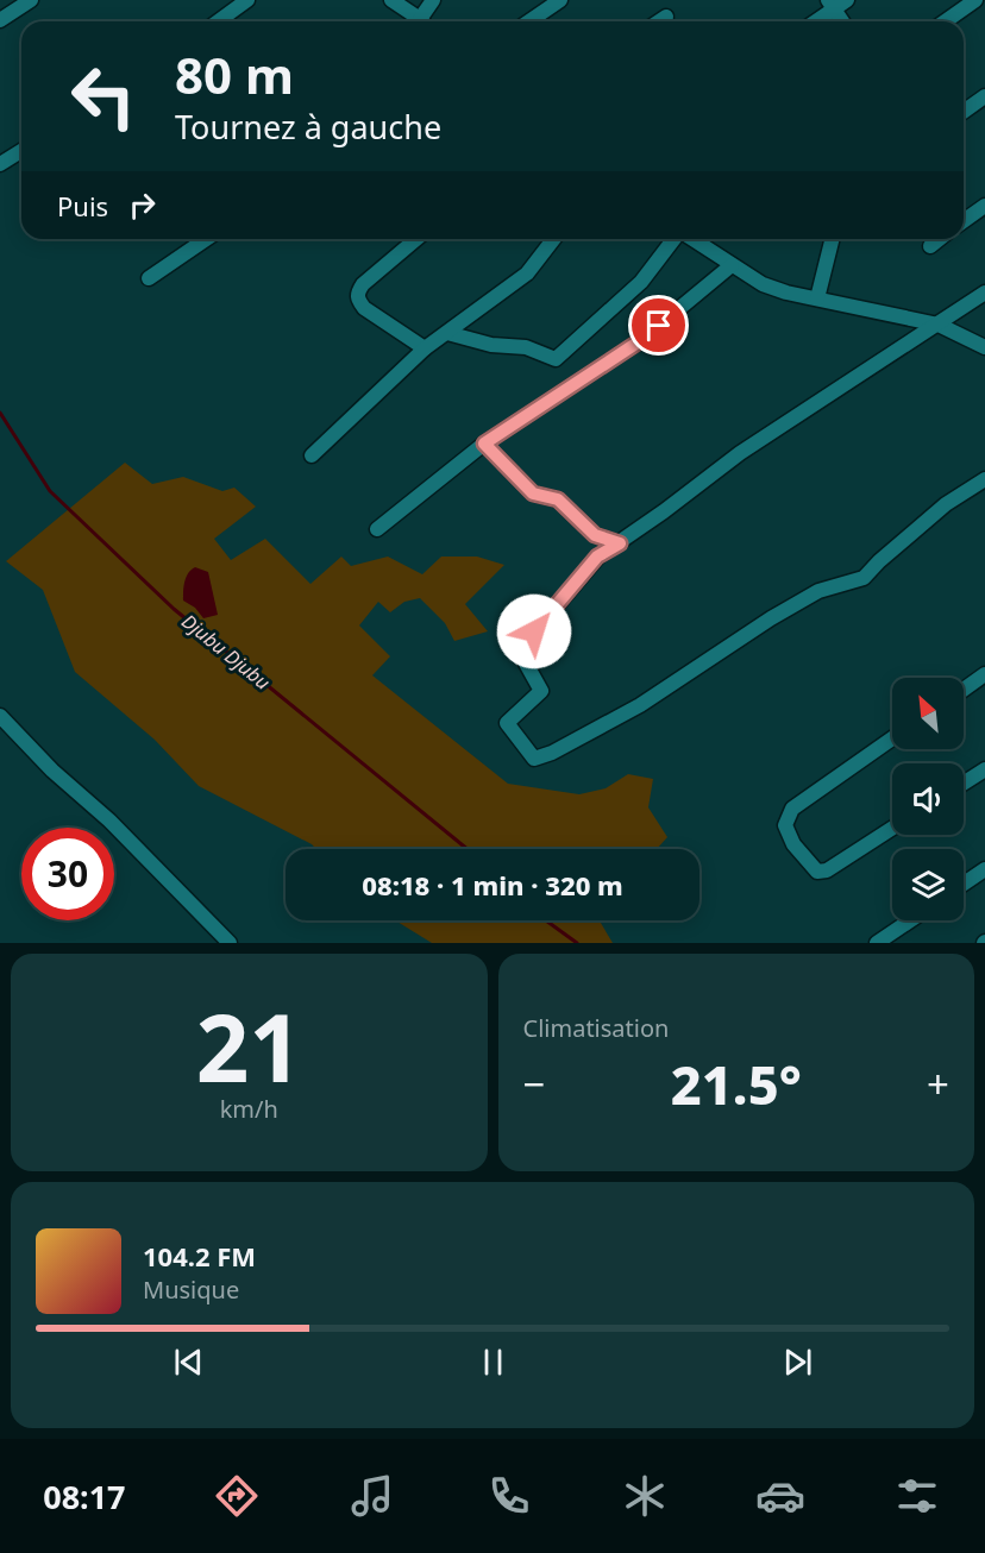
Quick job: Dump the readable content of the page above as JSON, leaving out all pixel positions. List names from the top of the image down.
{
  "water": ["Djubu Djubu"],
  "north": "top left",
  "page": {
    "turn": ["80 m", "Tournez à gauche"],
    "then": "Puis",
    "limit": "30",
    "trip": "08:18 · 1 min · 320 m",
    "tile": [
      ["21", "km/h"],
      "Climatisation"
    ],
    "heat": ["−", "21.5°", "+"],
    "song": ["104.2 FM", "Musique"],
    "tabs": "08:17"
  }
}
